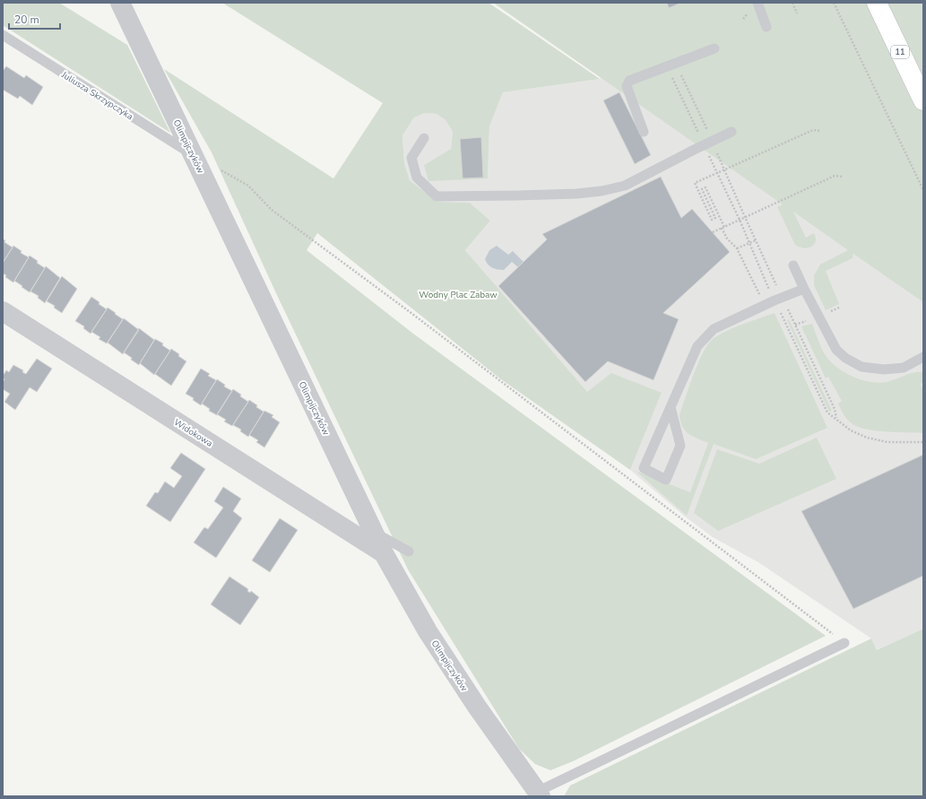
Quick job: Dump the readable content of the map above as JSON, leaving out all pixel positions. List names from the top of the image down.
{
  "streets": {
    "highway": ["11"],
    "street": ["Olimpijczyków", "Widokowa"],
    "lane": ["Juliusza Skrzypczyka"]
  },
  "crossings": [
    ["Juliusza Skrzypczyka", "Olimpijczyków"],
    ["Olimpijczyków", "Widokowa"]
  ],
  "parks": ["Wodny Plac Zabaw"],
  "scale_bar": "20 m"
}
